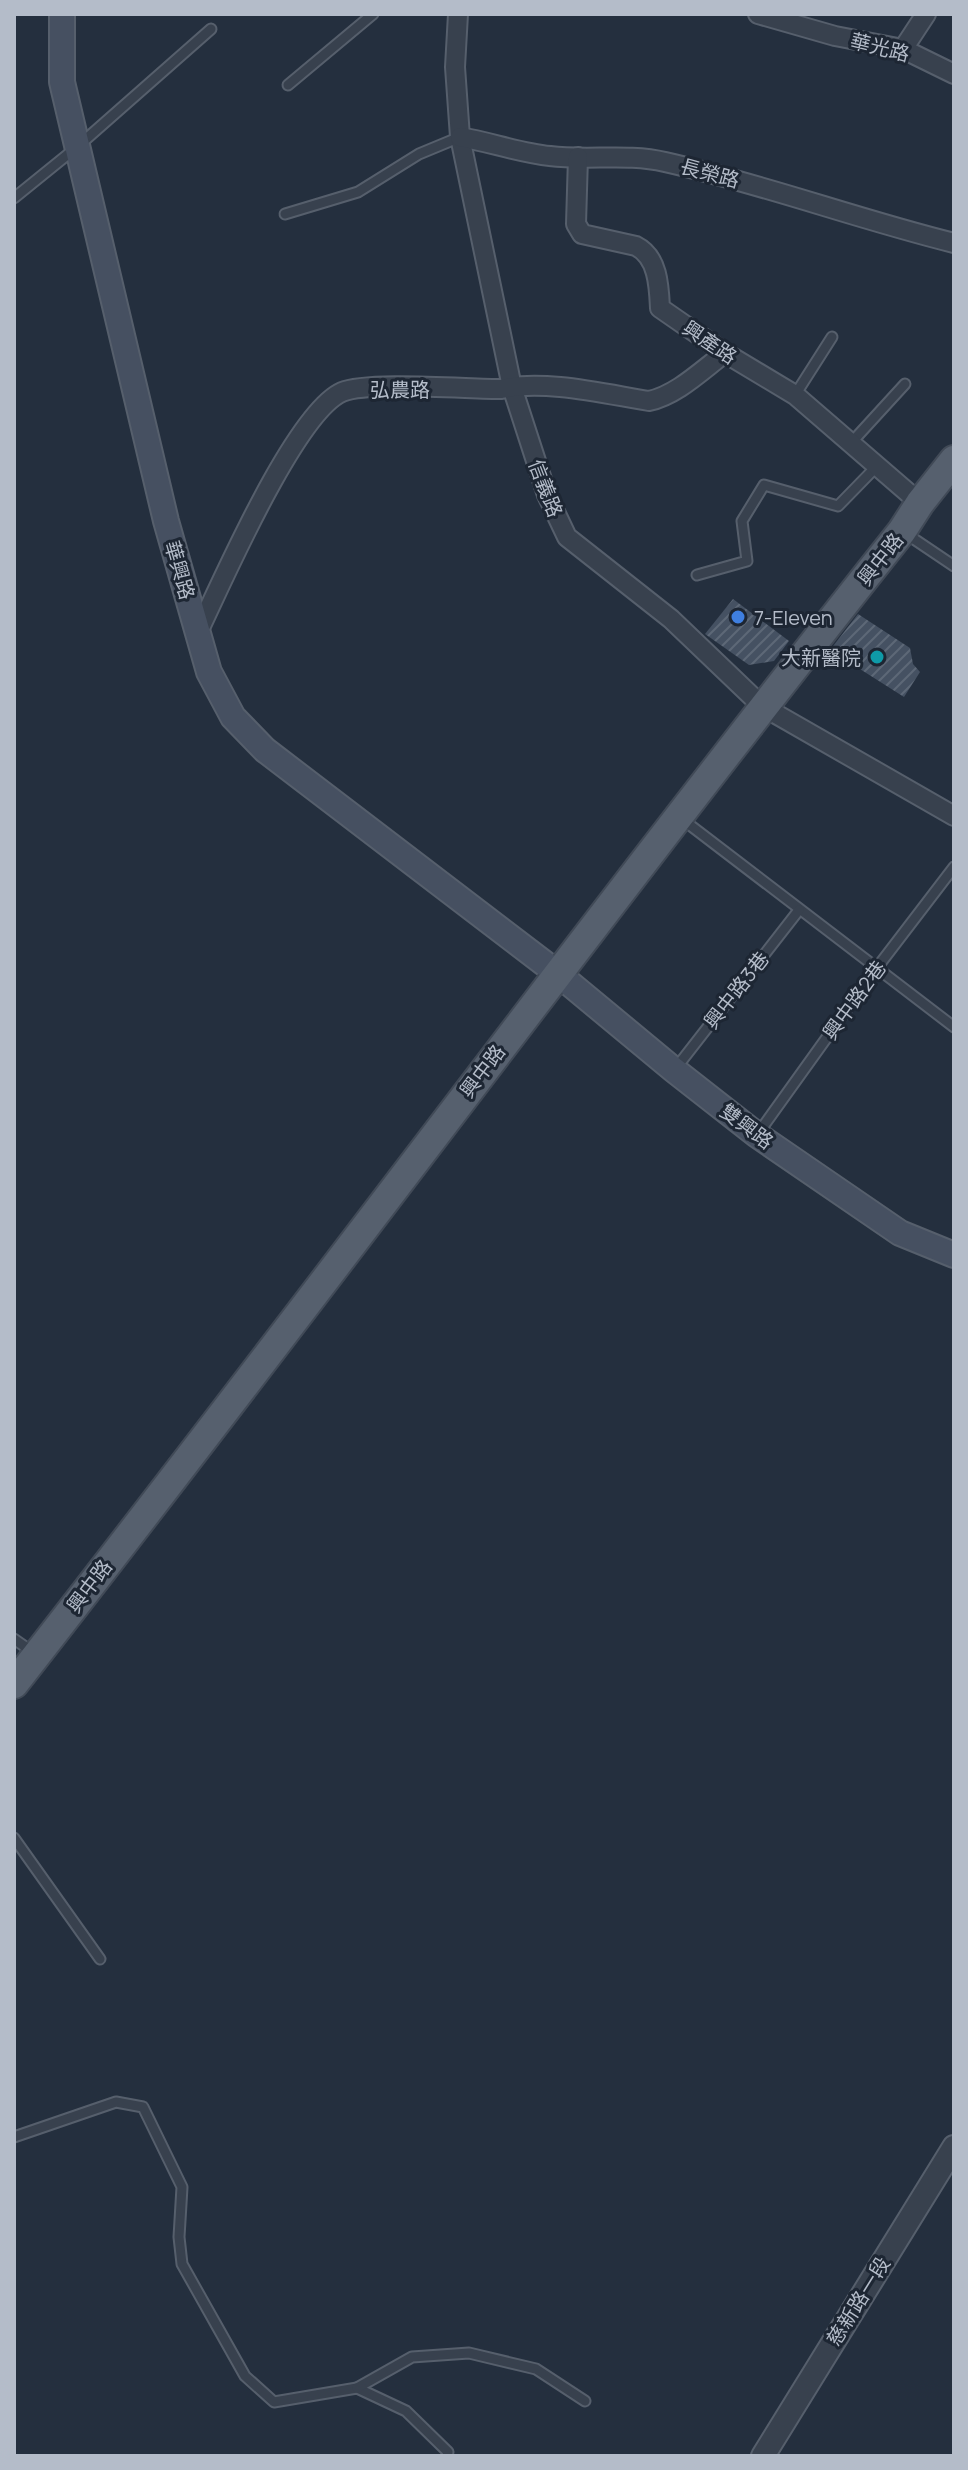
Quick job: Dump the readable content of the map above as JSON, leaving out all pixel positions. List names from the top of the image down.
{
  "streets": {
    "main road": ["興中路", "華興路", "雙興路"],
    "street": [
      "華光路",
      "長榮路",
      "興產路",
      "弘農路",
      "信義路",
      "慈新路一段"
    ],
    "lane": ["興中路3巷", "興中路2巷"]
  },
  "crossings": [
    ["長榮路", "興產路"],
    ["長榮路", "信義路"],
    ["興產路", "弘農路"],
    ["興產路", "興中路"],
    ["弘農路", "信義路"],
    ["弘農路", "華興路"],
    ["信義路", "興中路"],
    ["興中路", "華興路"],
    ["興中路", "雙興路"],
    ["華興路", "雙興路"],
    ["興中路3巷", "雙興路"],
    ["興中路2巷", "雙興路"]
  ],
  "places": ["7-Eleven", "大新醫院"]
}
